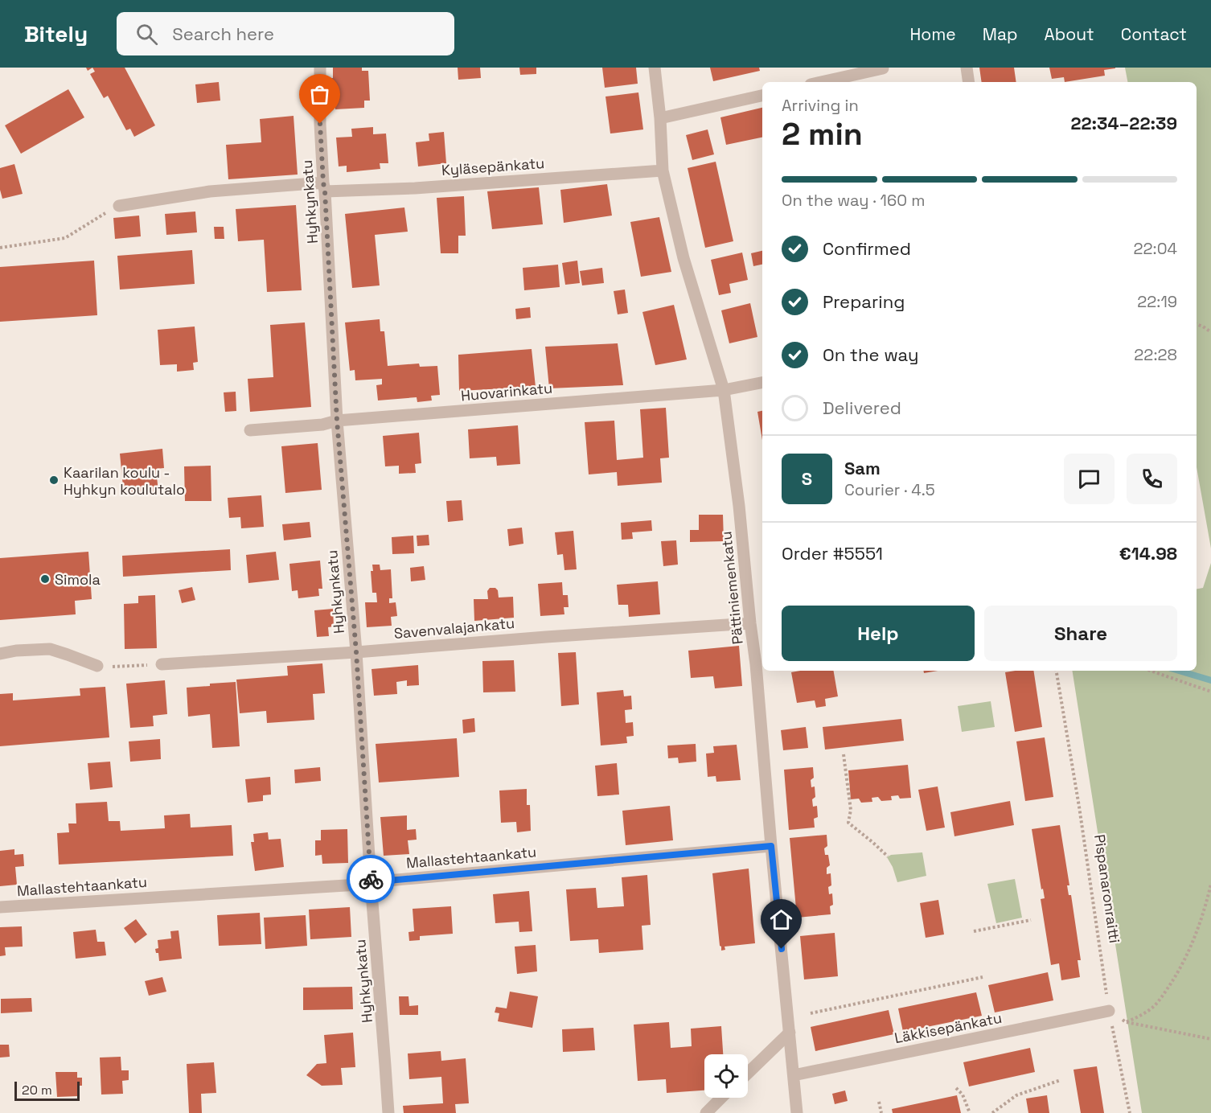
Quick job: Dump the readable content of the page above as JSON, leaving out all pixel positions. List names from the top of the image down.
{
  "streets": {
    "street": [
      "Kyläsepänkatu",
      "Hyhkynkatu",
      "Huovarinkatu",
      "Pättiniemenkatu",
      "Savenvalajankatu",
      "Mallastehtaankatu",
      "Läkkisepänkatu"
    ],
    "path": ["Pispanaronraitti"]
  },
  "crossings": [
    ["Kyläsepänkatu", "Hyhkynkatu"],
    ["Kyläsepänkatu", "Pättiniemenkatu"],
    ["Hyhkynkatu", "Huovarinkatu"],
    ["Hyhkynkatu", "Savenvalajankatu"],
    ["Hyhkynkatu", "Mallastehtaankatu"],
    ["Huovarinkatu", "Pättiniemenkatu"],
    ["Pättiniemenkatu", "Savenvalajankatu"],
    ["Pättiniemenkatu", "Mallastehtaankatu"],
    ["Pättiniemenkatu", "Läkkisepänkatu"],
    ["Pispanaronraitti", "Läkkisepänkatu"]
  ],
  "places": ["Kaarilan koulu - Hyhkyn koulutalo", "Simola"],
  "scale_bar": "20 m",
  "page": {
    "header": "Bitely",
    "search": "Search here",
    "nav": [
      "Home",
      "Map",
      "About",
      "Contact"
    ],
    "heading": ["2 min", "Arriving in", "22:34–22:39"],
    "panel": [
      "Sam",
      "Courier · 4.5",
      "Order #5551",
      "€14.98"
    ],
    "bar": "On the way · 160 m",
    "list": [
      ["Confirmed", "22:04"],
      ["Preparing", "22:19"],
      ["On the way", "22:28"],
      "Delivered"
    ],
    "round": "S",
    "buttons": ["Help", "Share"],
    "scale": "20 m"
  }
}
